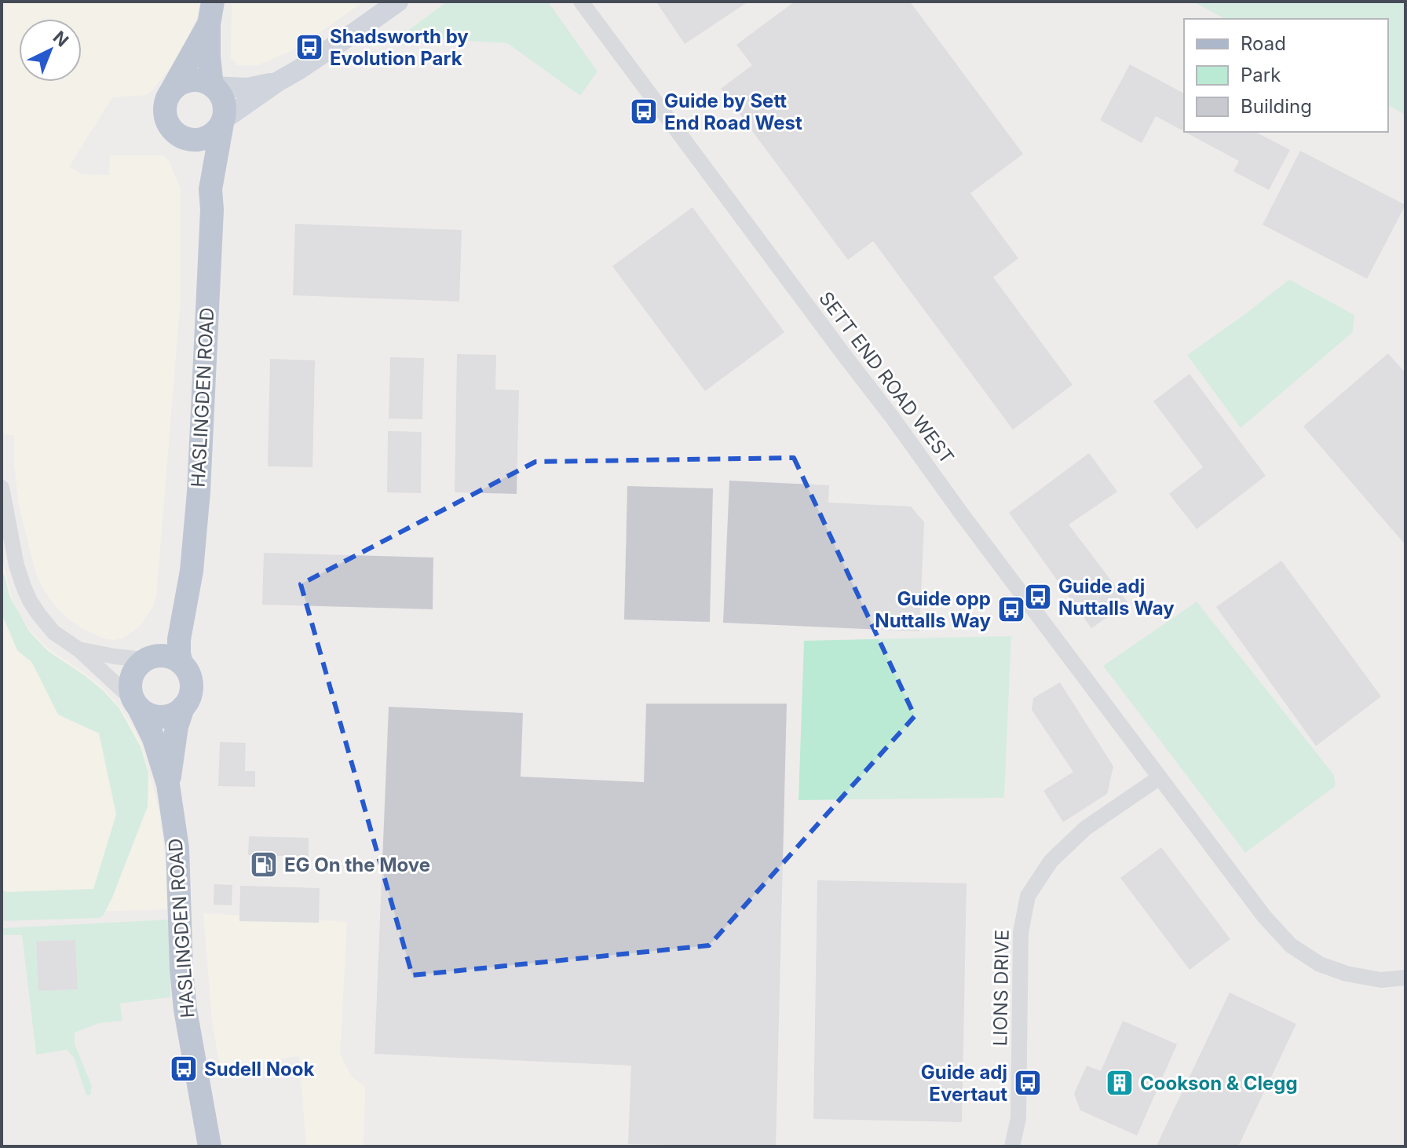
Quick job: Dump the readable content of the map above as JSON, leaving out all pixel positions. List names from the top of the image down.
{
  "streets": {
    "highway": ["HASLINGDEN ROAD"],
    "street": ["SETT END ROAD WEST", "LIONS DRIVE"]
  },
  "crossings": [
    ["SETT END ROAD WEST", "LIONS DRIVE"]
  ],
  "places": {
    "bus stop": [
      "Shadsworth by Evolution Park",
      "Guide by Sett End Road West",
      "Guide adj Nuttalls Way",
      "Guide opp Nuttalls Way",
      "Sudell Nook",
      "Guide adj Evertaut"
    ],
    "fuel station": ["EG On the Move"],
    "building": ["Cookson & Clegg"]
  },
  "legend": ["Road", "Park", "Building"],
  "north": "top right"
}
